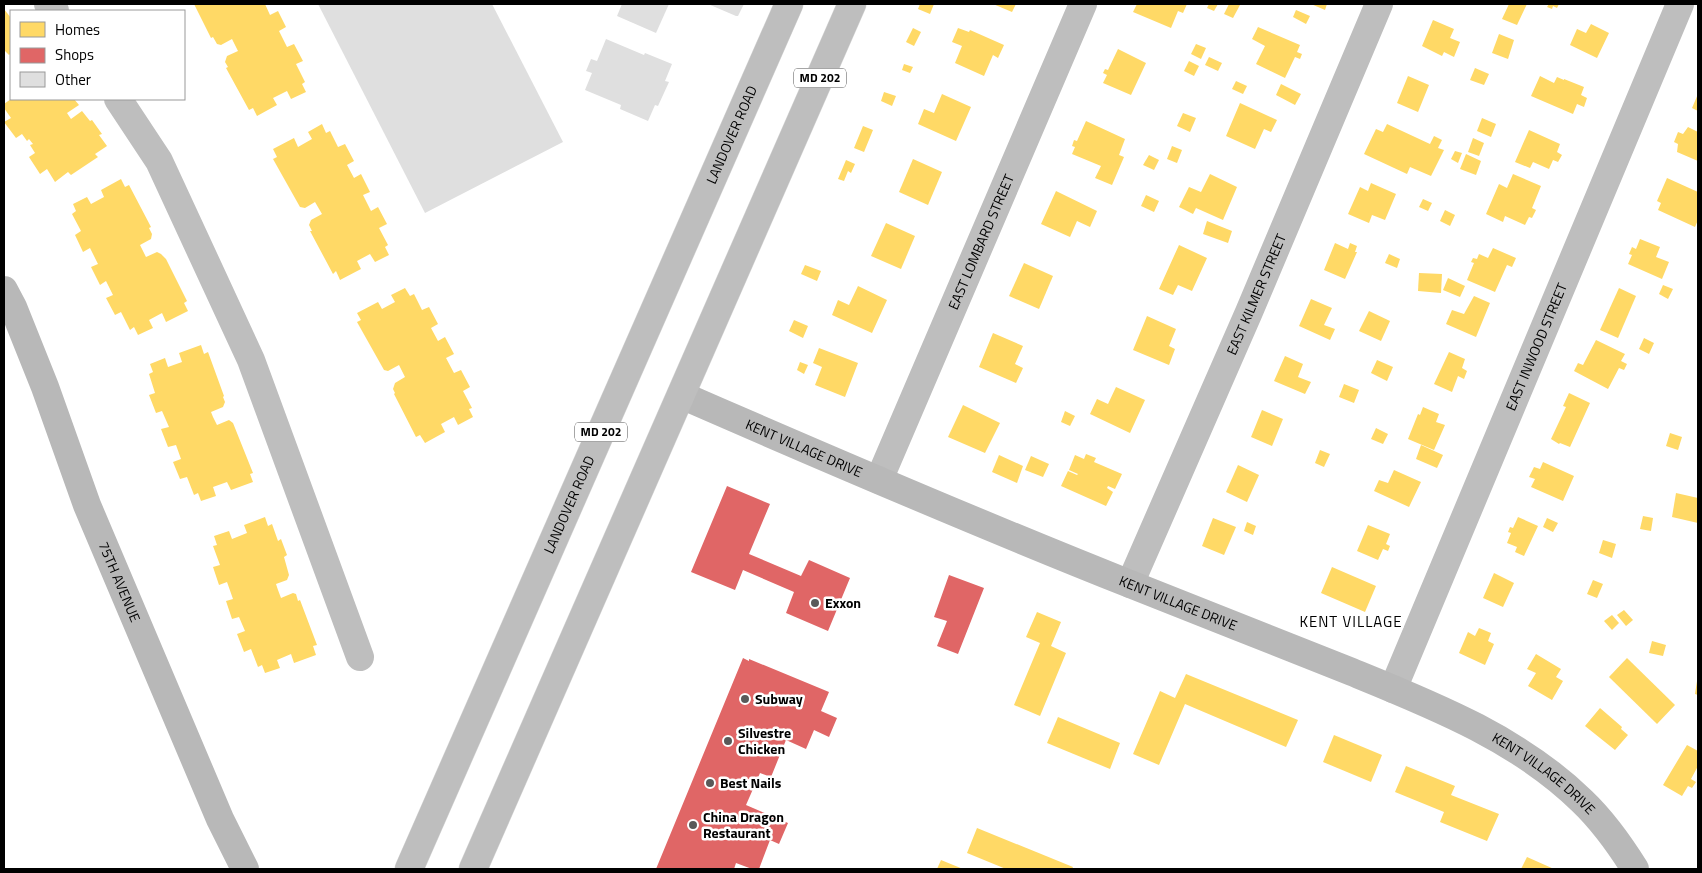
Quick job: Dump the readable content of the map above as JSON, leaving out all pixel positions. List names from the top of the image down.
{
  "streets": {
    "street": [
      "MD 202",
      "LANDOVER ROAD",
      "EAST LOMBARD STREET",
      "EAST KILMER STREET",
      "EAST INWOOD STREET",
      "KENT VILLAGE DRIVE",
      "75TH AVENUE"
    ]
  },
  "crossings": [
    ["MD 202", "KENT VILLAGE DRIVE"],
    ["EAST LOMBARD STREET", "KENT VILLAGE DRIVE"],
    ["EAST KILMER STREET", "KENT VILLAGE DRIVE"],
    ["EAST INWOOD STREET", "KENT VILLAGE DRIVE"]
  ],
  "districts": ["KENT VILLAGE"],
  "places": [
    "Exxon",
    "Subway",
    "Silvestre Chicken",
    "Best Nails",
    "China Dragon Restaurant"
  ],
  "legend": ["Homes", "Shops", "Other"]
}
